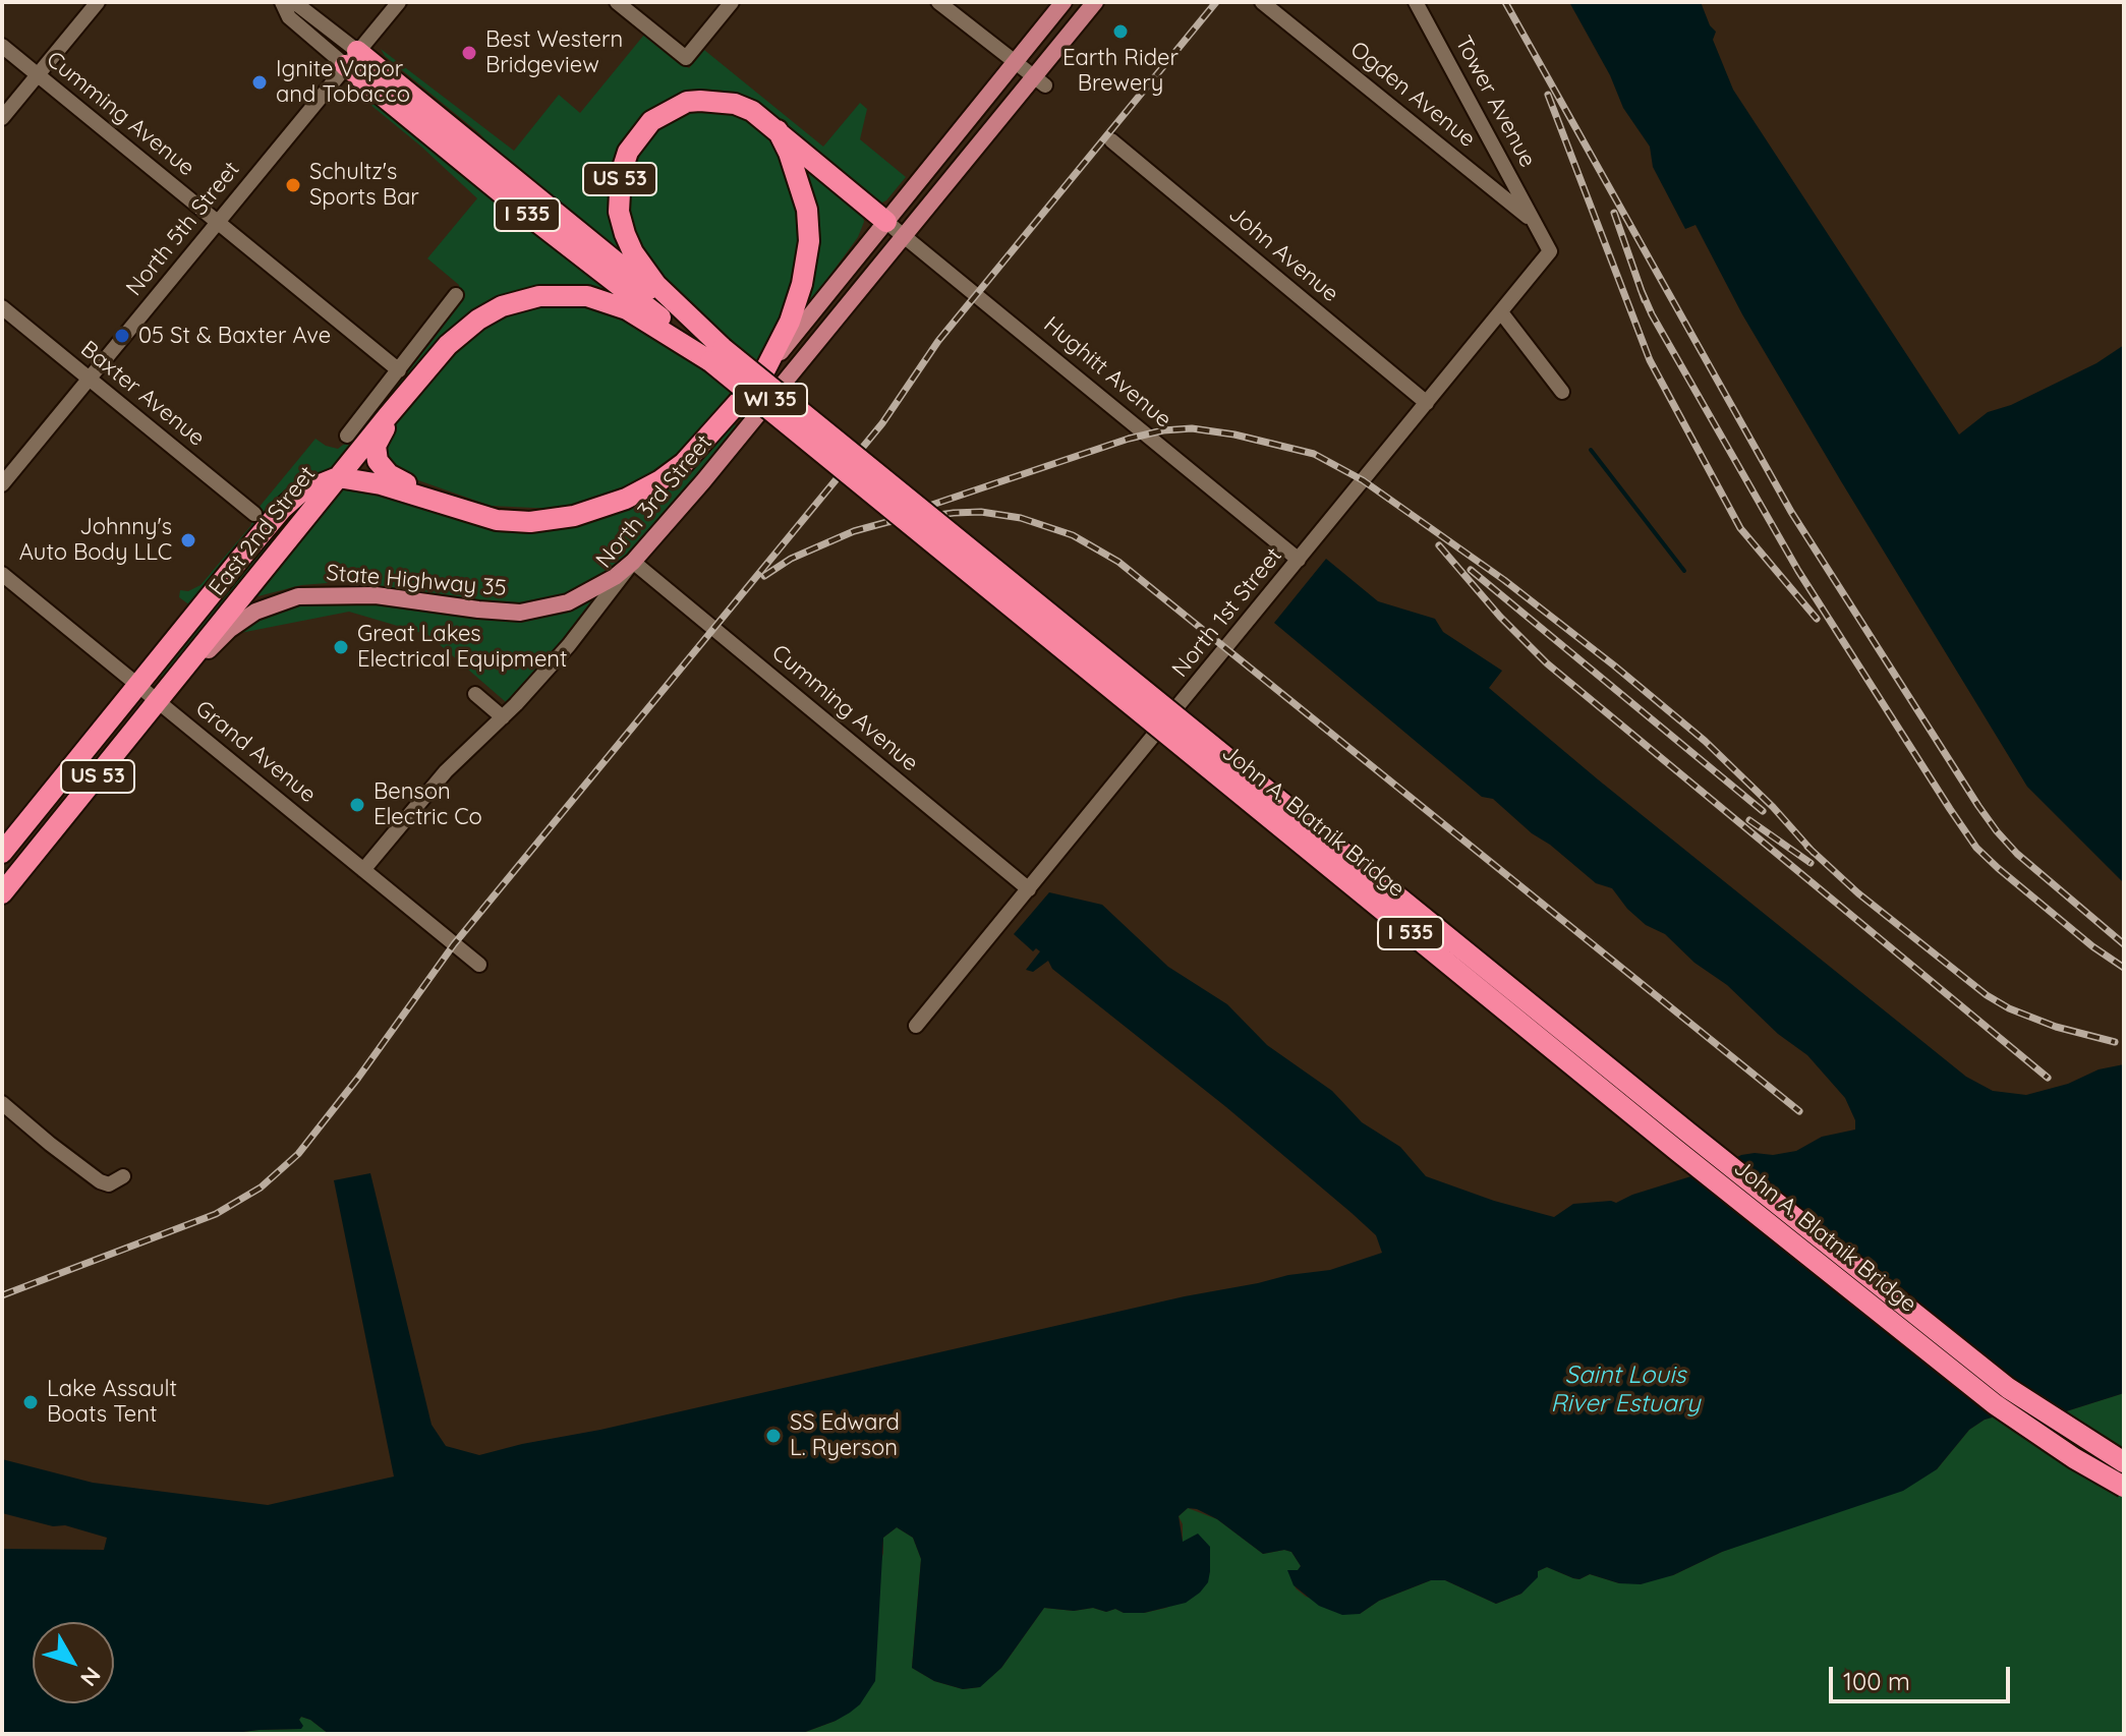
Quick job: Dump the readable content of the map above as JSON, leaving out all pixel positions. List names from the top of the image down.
{
  "streets": {
    "highway": [
      "US 53",
      "I 535",
      "North 3rd Street",
      "East 2nd Street",
      "John A. Blatnik Bridge"
    ],
    "main road": ["WI 35", "State Highway 35"],
    "street": [
      "Ogden Avenue",
      "Tower Avenue",
      "Cumming Avenue",
      "North 5th Street",
      "John Avenue",
      "Hughitt Avenue",
      "Baxter Avenue",
      "North 1st Street",
      "Grand Avenue"
    ]
  },
  "crossings": [
    ["Ogden Avenue", "Tower Avenue"],
    ["Ogden Avenue", "North 1st Street"],
    ["Tower Avenue", "North 1st Street"],
    ["Cumming Avenue", "North 5th Street"],
    ["Cumming Avenue", "North 3rd Street"],
    ["Cumming Avenue", "State Highway 35"],
    ["Cumming Avenue", "North 1st Street"],
    ["US 53", "I 535"],
    ["US 53", "East 2nd Street"],
    ["US 53", "John A. Blatnik Bridge"],
    ["I 535", "North 5th Street"],
    ["I 535", "John A. Blatnik Bridge"],
    ["North 5th Street", "Baxter Avenue"],
    ["John Avenue", "North 1st Street"],
    ["Hughitt Avenue", "North 3rd Street"],
    ["Hughitt Avenue", "North 1st Street"],
    ["North 3rd Street", "State Highway 35"],
    ["North 3rd Street", "Grand Avenue"],
    ["East 2nd Street", "State Highway 35"],
    ["East 2nd Street", "Grand Avenue"],
    ["State Highway 35", "Grand Avenue"]
  ],
  "water": ["Saint Louis River Estuary"],
  "places": [
    "Earth Rider Brewery",
    "Best Western Bridgeview",
    "Ignite Vapor and Tobacco",
    "Schultz's Sports Bar",
    "05 St & Baxter Ave",
    "Johnny's Auto Body LLC",
    "Great Lakes Electrical Equipment",
    "Benson Electric Co",
    "Lake Assault Boats Tent",
    "SS Edward L. Ryerson"
  ],
  "scale_bar": "100 m",
  "north": "bottom right"
}
